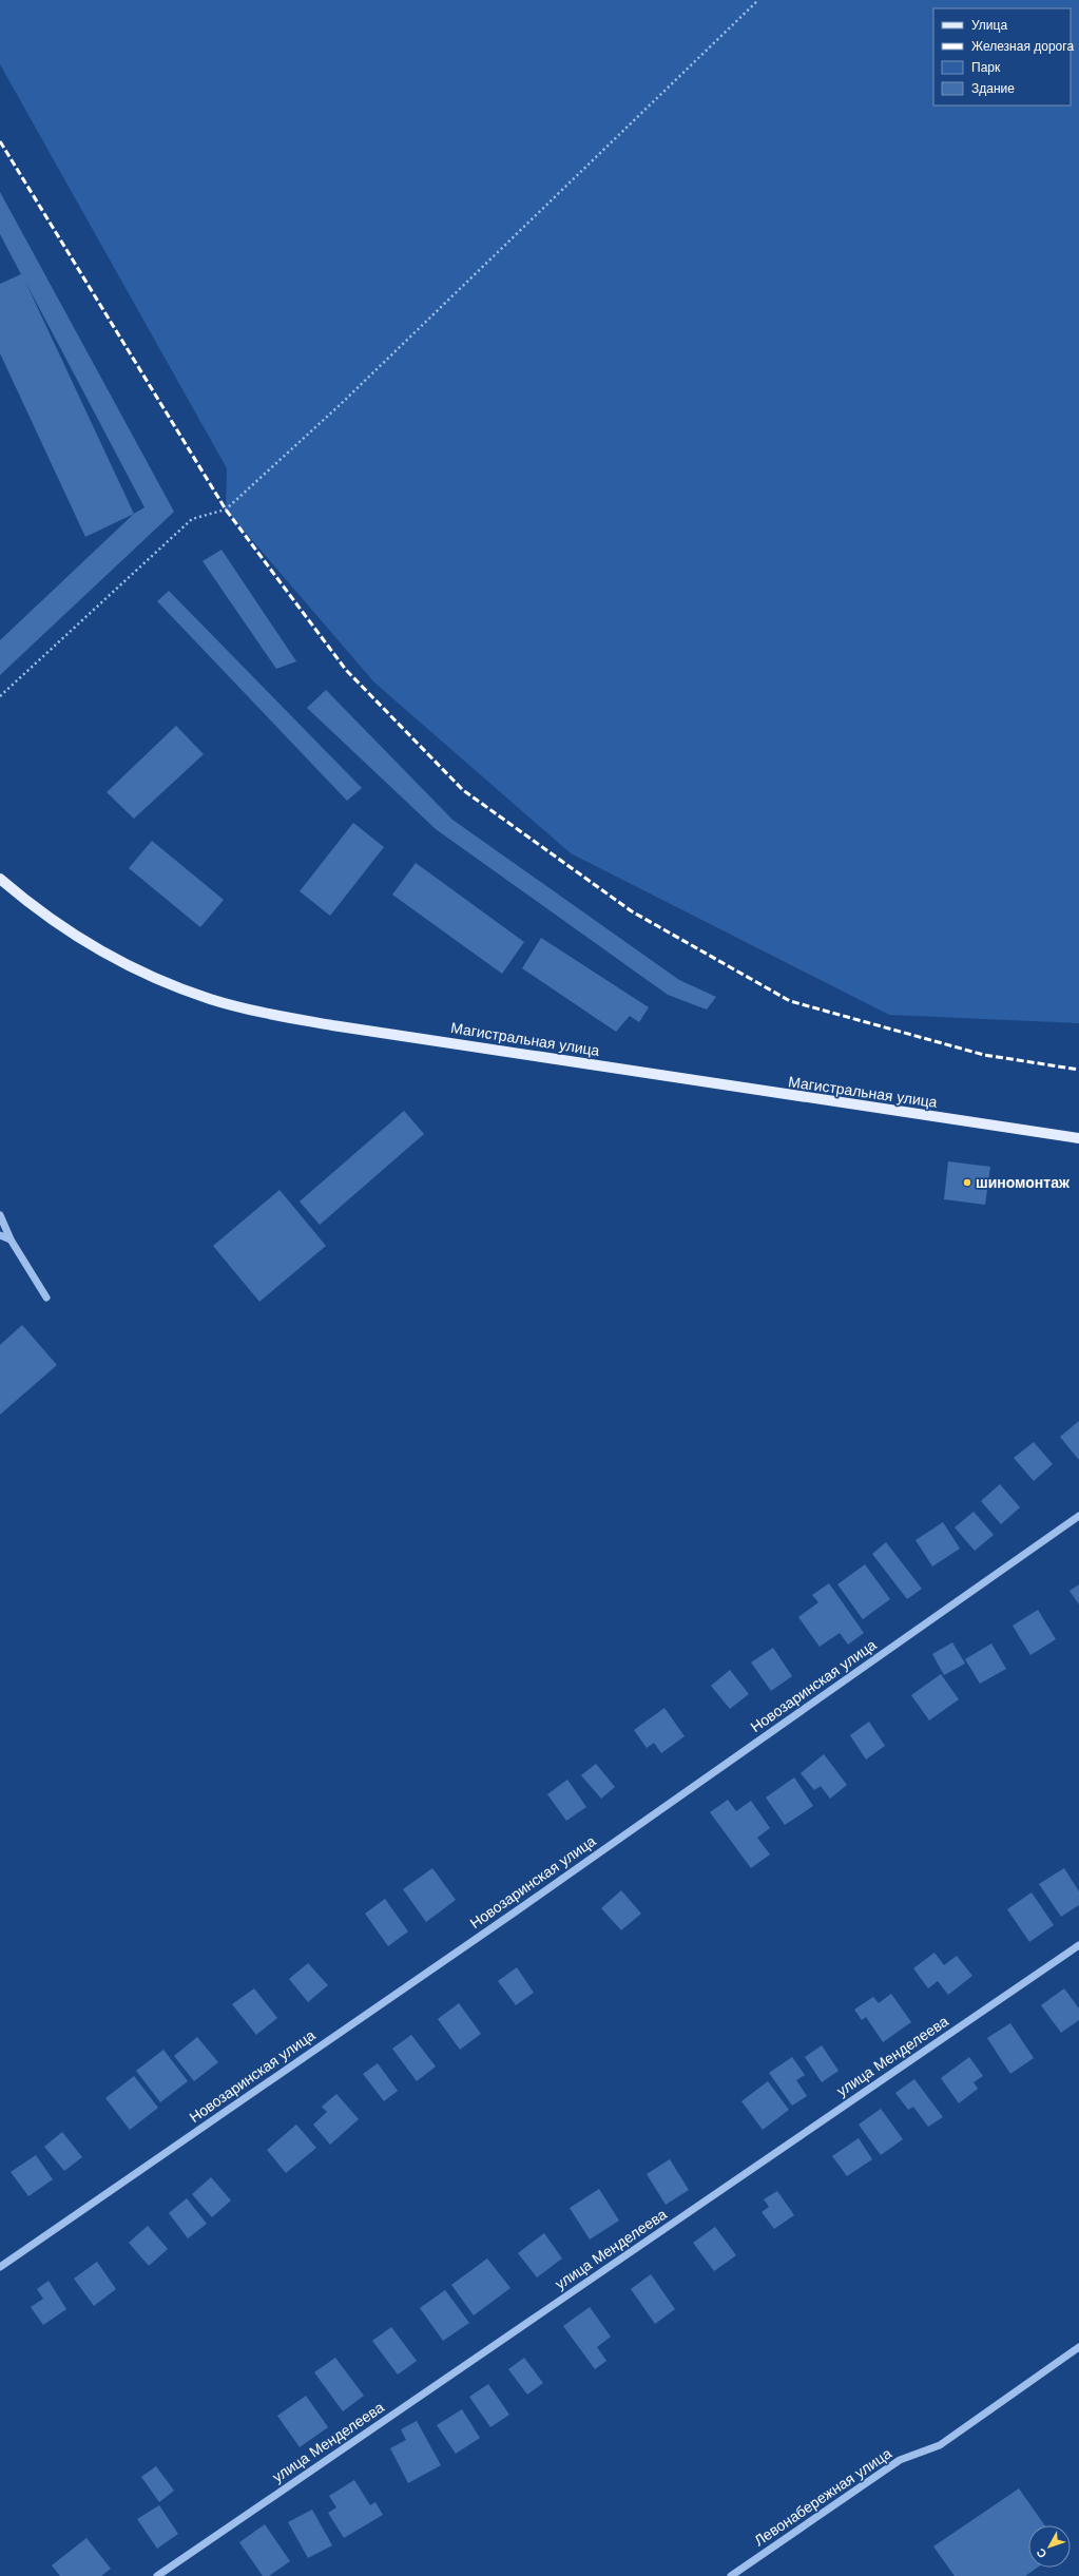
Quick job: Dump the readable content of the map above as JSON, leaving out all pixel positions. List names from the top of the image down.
{
  "streets": {
    "main road": ["Магистральная улица"],
    "street": ["Новозаринская улица", "улица Менделеева", "Левонабережная улица"]
  },
  "places": ["шиномонтаж"],
  "legend": [
    "Улица",
    "Железная дорога",
    "Парк",
    "Здание"
  ],
  "north": "bottom left"
}
